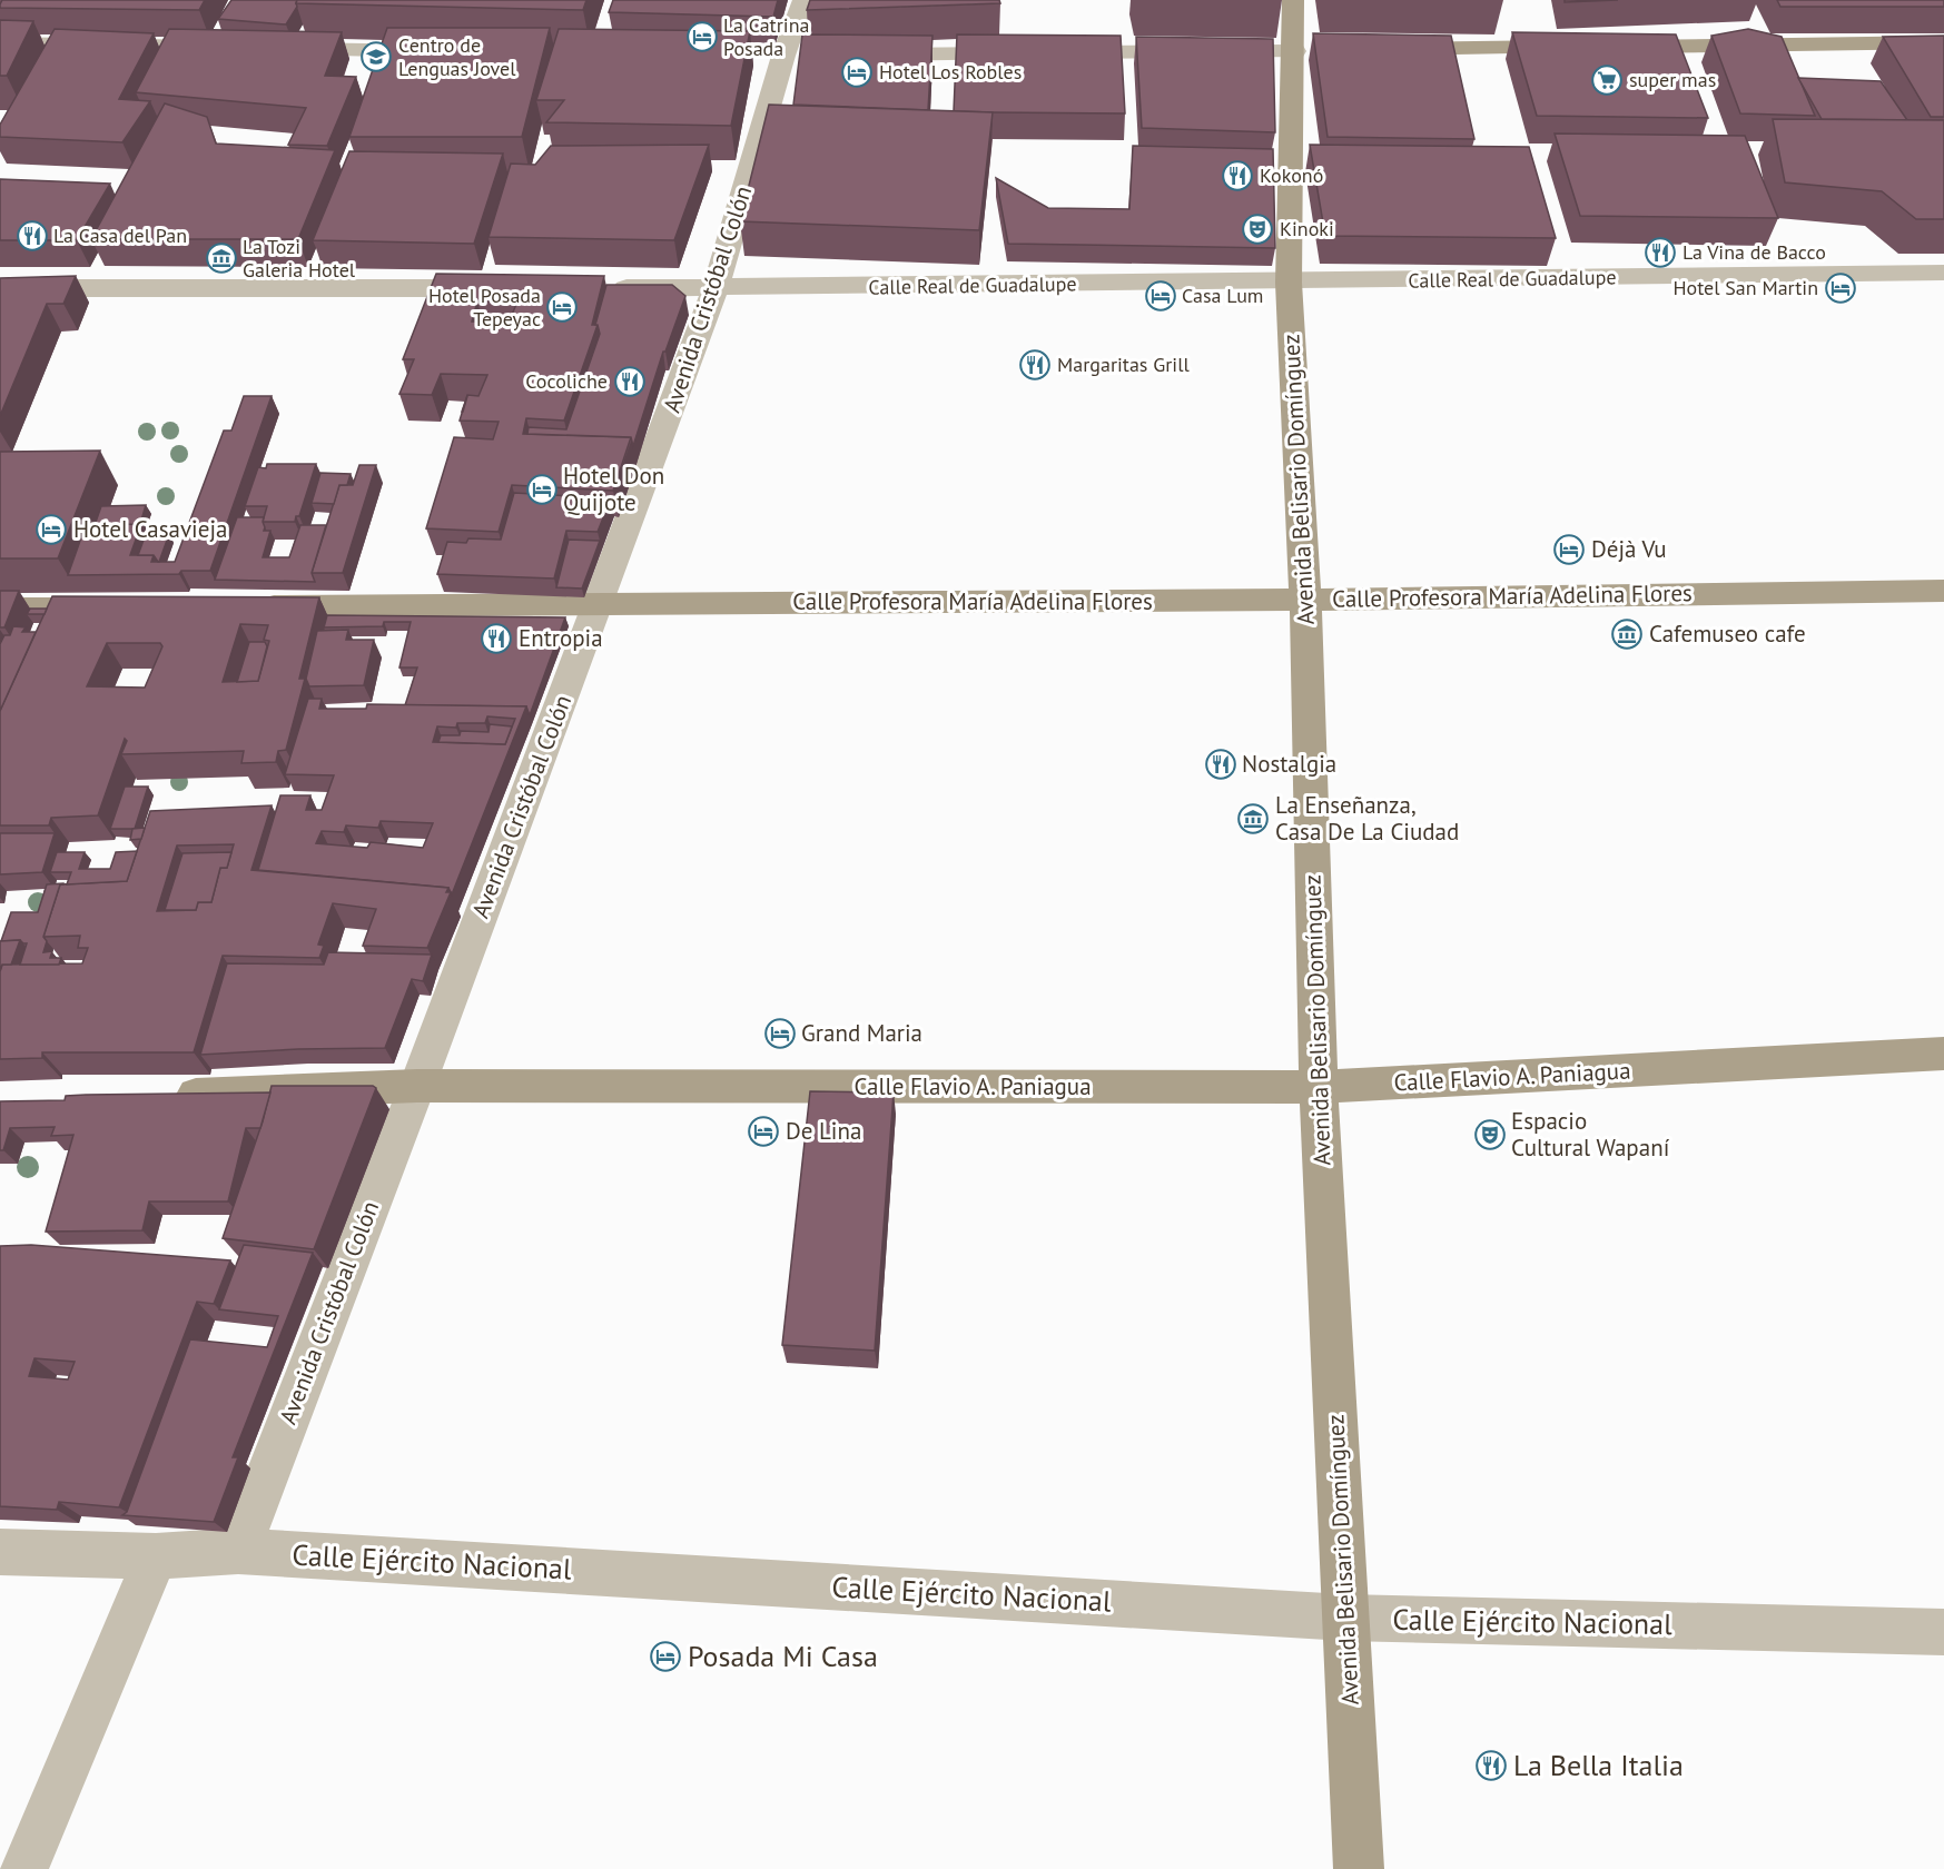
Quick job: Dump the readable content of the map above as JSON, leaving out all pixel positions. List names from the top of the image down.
{
  "streets": {
    "street": [
      "Calle Real de Guadalupe",
      "Avenida Cristóbal Colón",
      "Avenida Belisario Domínguez",
      "Calle Profesora María Adelina Flores",
      "Calle Flavio A. Paniagua",
      "Calle Ejército Nacional"
    ]
  },
  "crossings": [
    ["Calle Real de Guadalupe", "Avenida Cristóbal Colón"],
    ["Calle Real de Guadalupe", "Avenida Belisario Domínguez"],
    ["Avenida Cristóbal Colón", "Calle Profesora María Adelina Flores"],
    ["Avenida Cristóbal Colón", "Calle Flavio A. Paniagua"],
    ["Avenida Cristóbal Colón", "Calle Ejército Nacional"],
    ["Avenida Belisario Domínguez", "Calle Profesora María Adelina Flores"],
    ["Avenida Belisario Domínguez", "Calle Flavio A. Paniagua"],
    ["Avenida Belisario Domínguez", "Calle Ejército Nacional"]
  ],
  "places": {
    "hotel": [
      "La Catrina Posada",
      "Hotel Los Robles",
      "Hotel San Martin",
      "Casa Lum",
      "Hotel Posada Tepeyac",
      "Hotel Don Quijote",
      "Hotel Casavieja",
      "Déjà Vu",
      "Grand Maria",
      "De Lina",
      "Posada Mi Casa"
    ],
    "school or university": ["Centro de Lenguas Jovel"],
    "supermarket": ["super mas"],
    "restaurant": [
      "Kokonó",
      "La Casa del Pan",
      "La Vina de Bacco",
      "Margaritas Grill",
      "Cocoliche",
      "Entropia",
      "Nostalgia",
      "La Bella Italia"
    ],
    "theatre": ["Kinoki", "Espacio Cultural Wapaní"],
    "museum": ["La Tozi Galeria Hotel", "Cafemuseo cafe", "La Enseñanza, Casa De La Ciudad"]
  }
}
